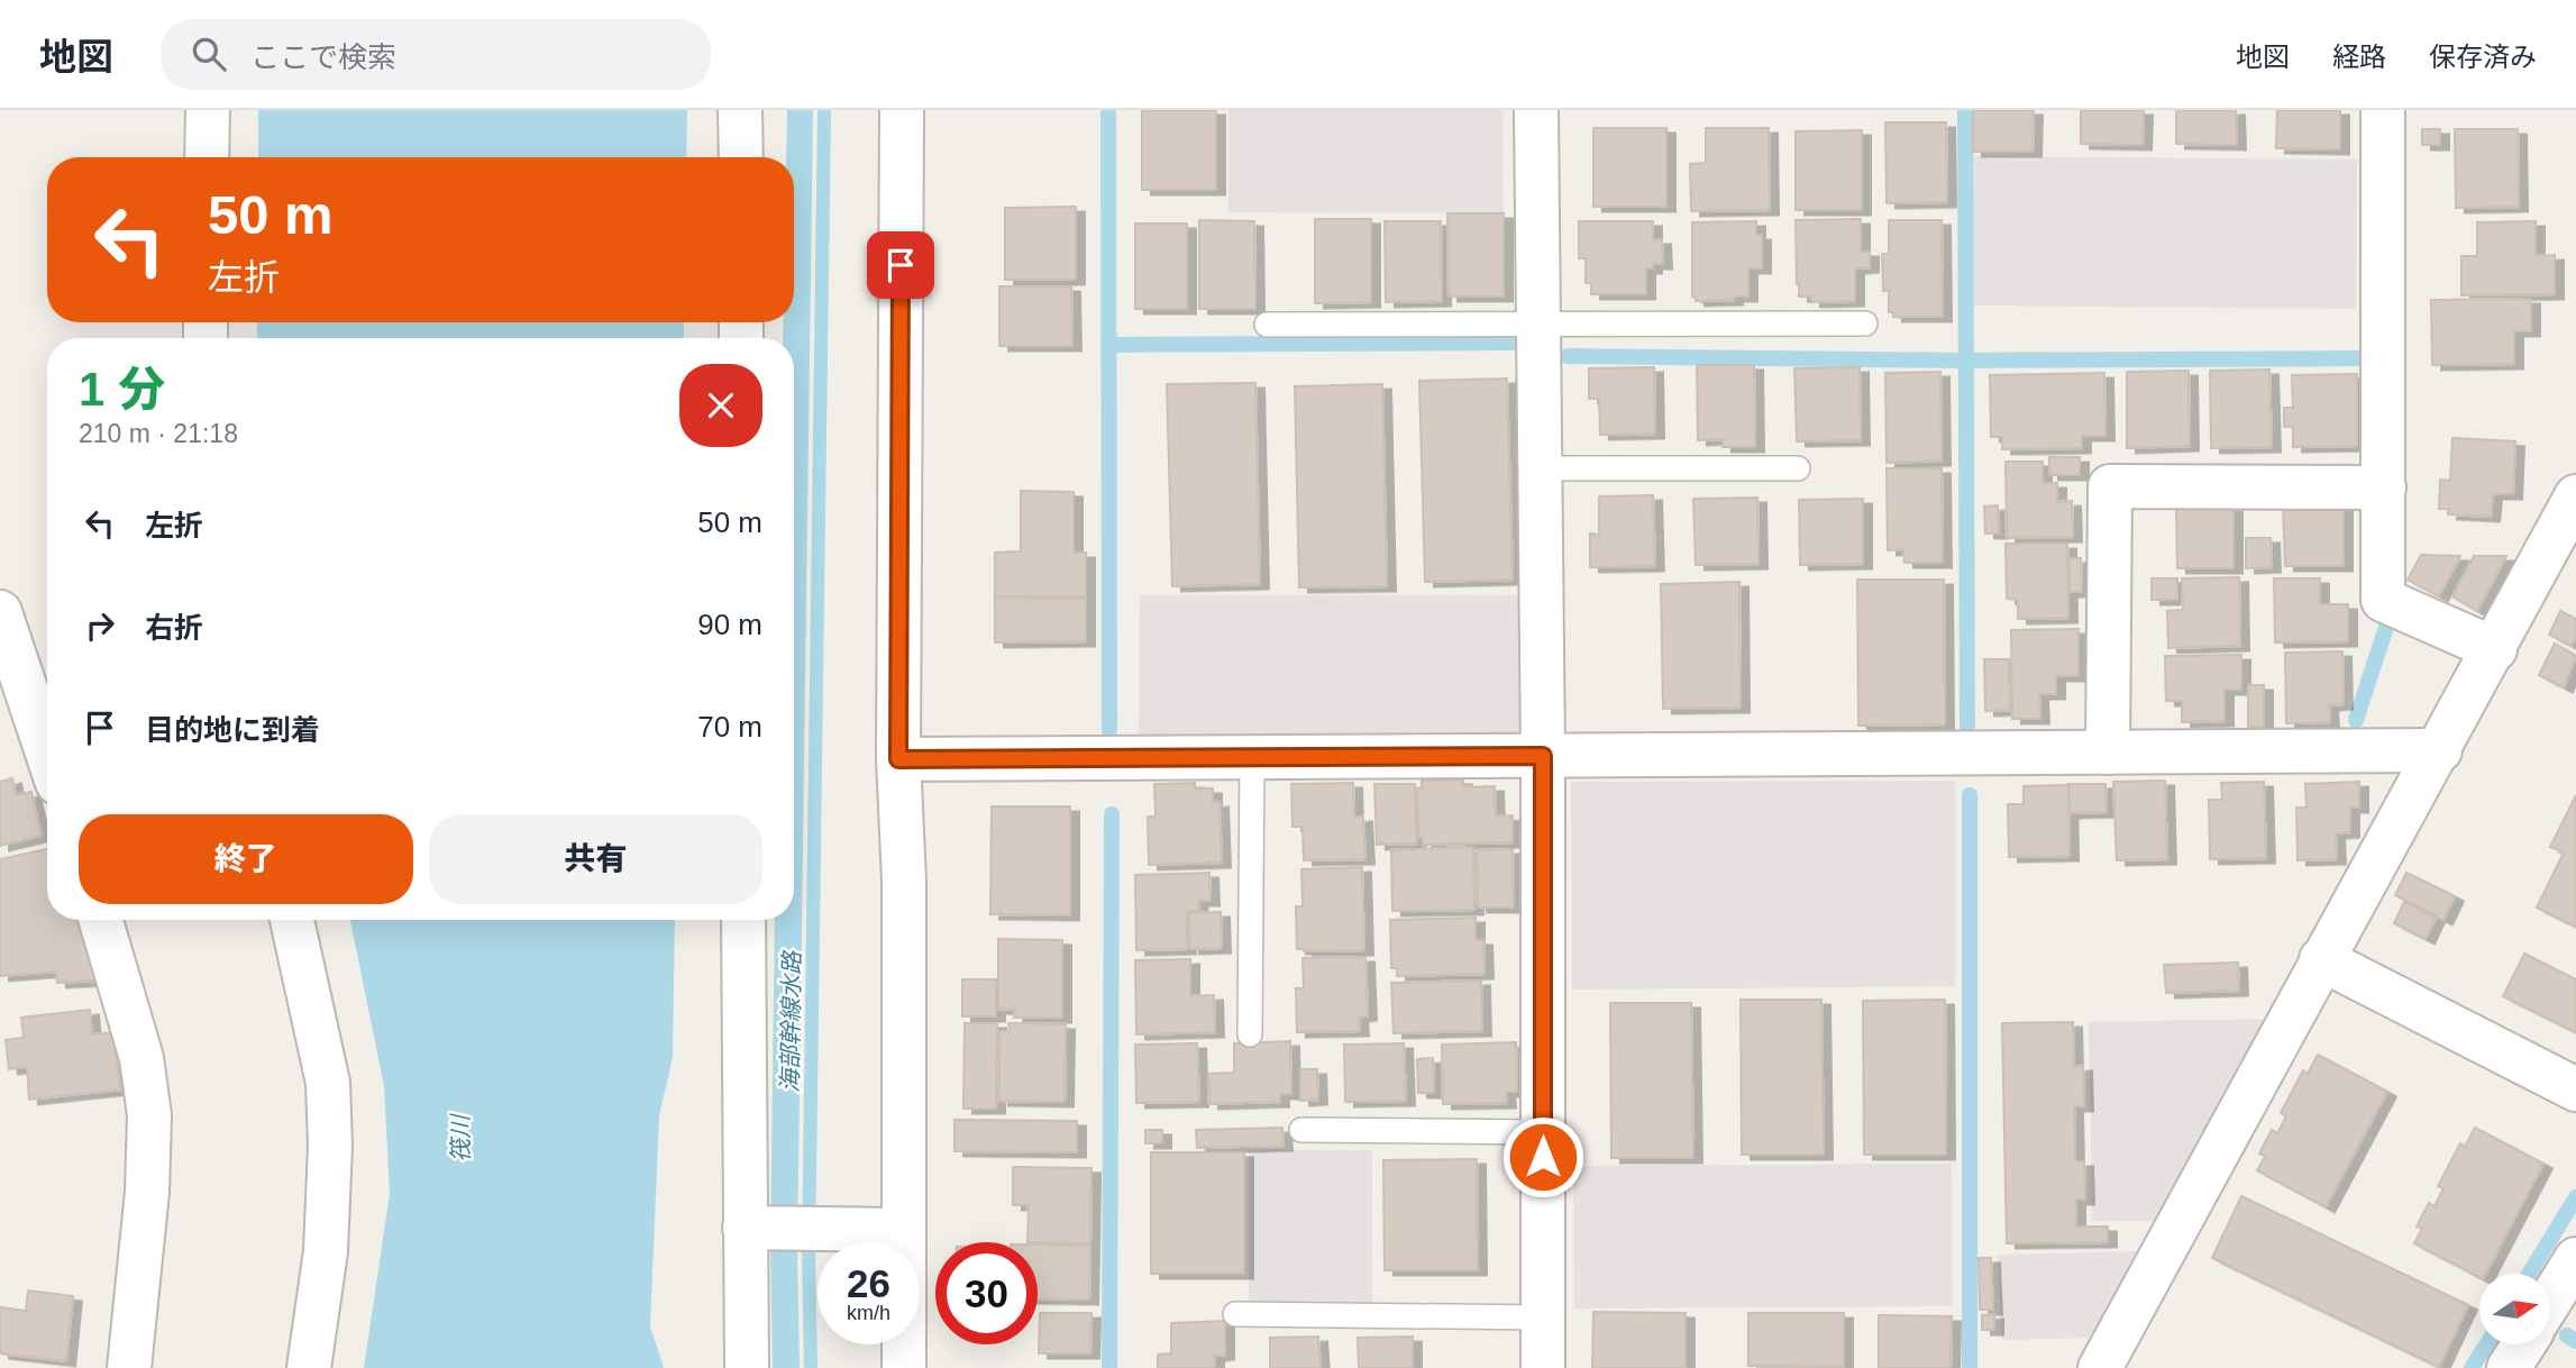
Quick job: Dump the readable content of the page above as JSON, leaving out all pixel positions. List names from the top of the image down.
{
  "water": ["海部幹線水路", "筏川"],
  "north": "right",
  "page": {
    "header": "地図",
    "search": "ここで検索",
    "nav": ["地図", "経路", "保存済み"],
    "turn": ["50 m", "左折"],
    "heading": ["1 分", "210 m · 21:18"],
    "list": [
      {
        "name": "左折",
        "value": "50 m"
      },
      {
        "name": "右折",
        "value": "90 m"
      },
      {
        "name": "目的地に到着",
        "value": "70 m"
      }
    ],
    "buttons": ["終了", "共有"],
    "speed": "26 km/h",
    "limit": "30"
  }
}
